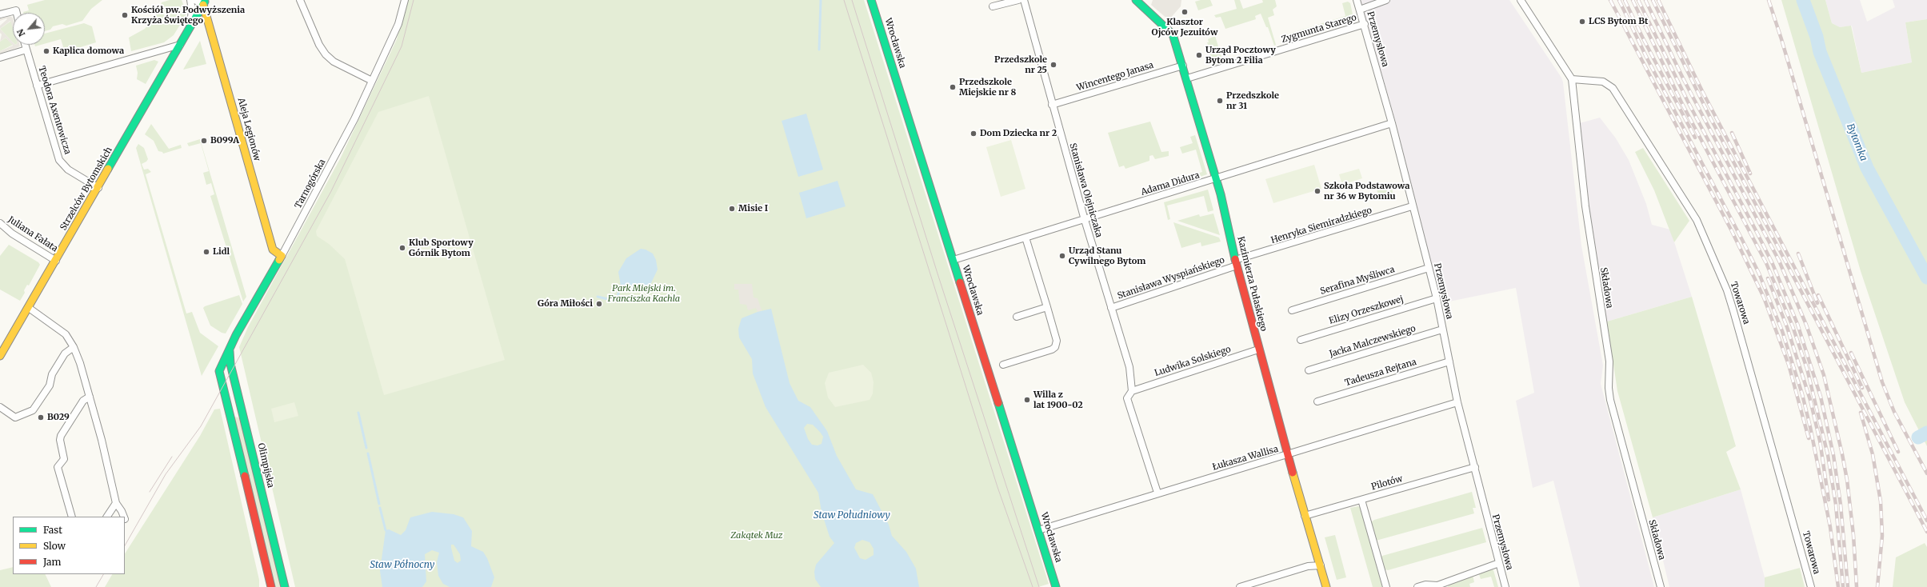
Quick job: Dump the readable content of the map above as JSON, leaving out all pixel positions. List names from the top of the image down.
{
  "streets": {
    "street": [
      "Zygmunta Starego",
      "Przemysłowa",
      "Wrocławska",
      "Wincentego Janasa",
      "Teodora Axentowicza",
      "Aleja Legionów",
      "Tarnogórska",
      "Adama Didura",
      "Strzelców Bytomskich",
      "Stanisława Olejniczaka",
      "Henryka Siemiradzkiego",
      "Juliana Fałata",
      "Stanisława Wyspiańskiego",
      "Serafina Myśliwca",
      "Kazimierza Pułaskiego",
      "Składowa",
      "Towarowa",
      "Elizy Orzeszkowej",
      "Jacka Malczewskiego",
      "Ludwika Solskiego",
      "Tadeusza Rejtana",
      "Łukasza Wallisa",
      "Olimpijska",
      "Pilotów"
    ]
  },
  "crossings": [
    ["Zygmunta Starego", "Przemysłowa"],
    ["Zygmunta Starego", "Kazimierza Pułaskiego"],
    ["Przemysłowa", "Adama Didura"],
    ["Przemysłowa", "Henryka Siemiradzkiego"],
    ["Przemysłowa", "Serafina Myśliwca"],
    ["Przemysłowa", "Elizy Orzeszkowej"],
    ["Przemysłowa", "Jacka Malczewskiego"],
    ["Przemysłowa", "Tadeusza Rejtana"],
    ["Przemysłowa", "Łukasza Wallisa"],
    ["Przemysłowa", "Pilotów"],
    ["Wrocławska", "Adama Didura"],
    ["Wrocławska", "Łukasza Wallisa"],
    ["Wincentego Janasa", "Stanisława Olejniczaka"],
    ["Wincentego Janasa", "Kazimierza Pułaskiego"],
    ["Teodora Axentowicza", "Strzelców Bytomskich"],
    ["Aleja Legionów", "Tarnogórska"],
    ["Aleja Legionów", "Strzelców Bytomskich"],
    ["Tarnogórska", "Olimpijska"],
    ["Adama Didura", "Stanisława Olejniczaka"],
    ["Adama Didura", "Kazimierza Pułaskiego"],
    ["Strzelców Bytomskich", "Juliana Fałata"],
    ["Stanisława Olejniczaka", "Stanisława Wyspiańskiego"],
    ["Stanisława Olejniczaka", "Ludwika Solskiego"],
    ["Stanisława Olejniczaka", "Łukasza Wallisa"],
    ["Henryka Siemiradzkiego", "Stanisława Wyspiańskiego"],
    ["Henryka Siemiradzkiego", "Kazimierza Pułaskiego"],
    ["Stanisława Wyspiańskiego", "Kazimierza Pułaskiego"],
    ["Kazimierza Pułaskiego", "Ludwika Solskiego"],
    ["Kazimierza Pułaskiego", "Łukasza Wallisa"],
    ["Kazimierza Pułaskiego", "Pilotów"],
    ["Składowa", "Towarowa"]
  ],
  "water": ["Bytomka", "Staw Południowy", "Staw Północny"],
  "parks": ["Park Miejski im. Franciszka Kachla", "Zakątek Muz"],
  "places": [
    "Klasztor Ojców Jezuitów",
    "Kościół pw. Podwyższenia Krzyża Świętego",
    "LCS Bytom Bt",
    "Kaplica domowa",
    "Urząd Pocztowy Bytom 2 Filia",
    "Przedszkole nr 25",
    "Przedszkole Miejskie nr 8",
    "Przedszkole nr 31",
    "Dom Dziecka nr 2",
    "B099A",
    "Szkoła Podstawowa nr 36 w Bytomiu",
    "Misie I",
    "Klub Sportowy Górnik Bytom",
    "Lidl",
    "Urząd Stanu Cywilnego Bytom",
    "Góra Miłości",
    "Willa z lat 1900-02",
    "B029"
  ],
  "legend": ["Fast", "Slow", "Jam"],
  "north": "bottom left"
}
